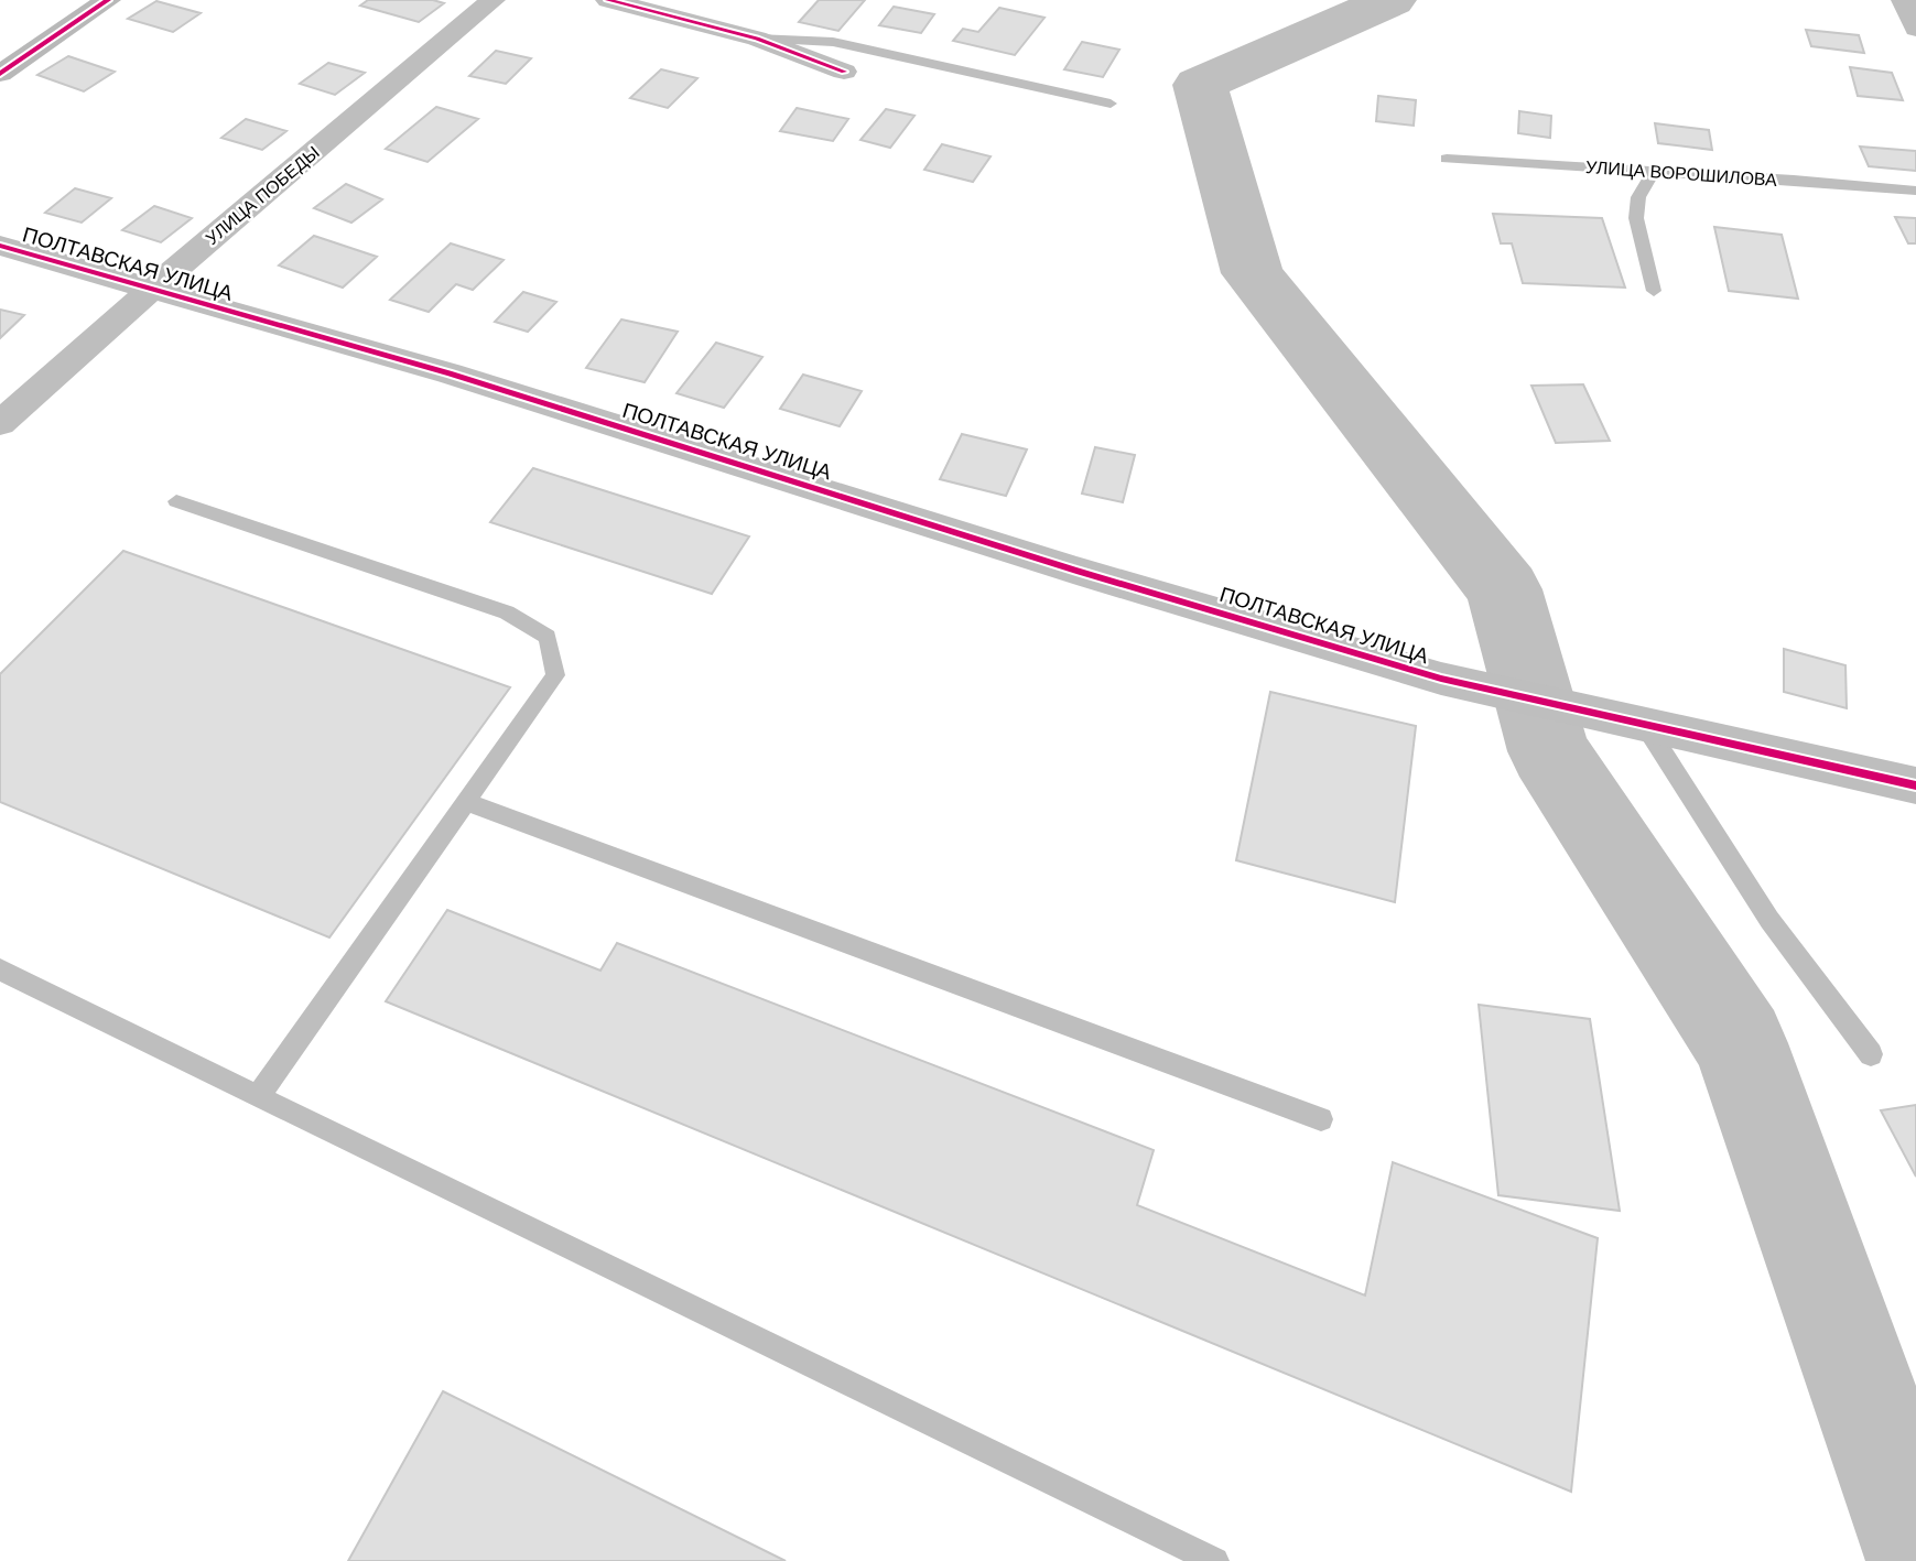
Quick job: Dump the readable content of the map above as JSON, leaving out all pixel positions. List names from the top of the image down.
{
  "streets": {
    "street": ["УЛИЦА ПОБЕДЫ", "ПОЛТАВСКАЯ УЛИЦА"],
    "lane": ["УЛИЦА ВОРОШИЛОВА"]
  },
  "crossings": [
    ["УЛИЦА ПОБЕДЫ", "ПОЛТАВСКАЯ УЛИЦА"]
  ]
}
